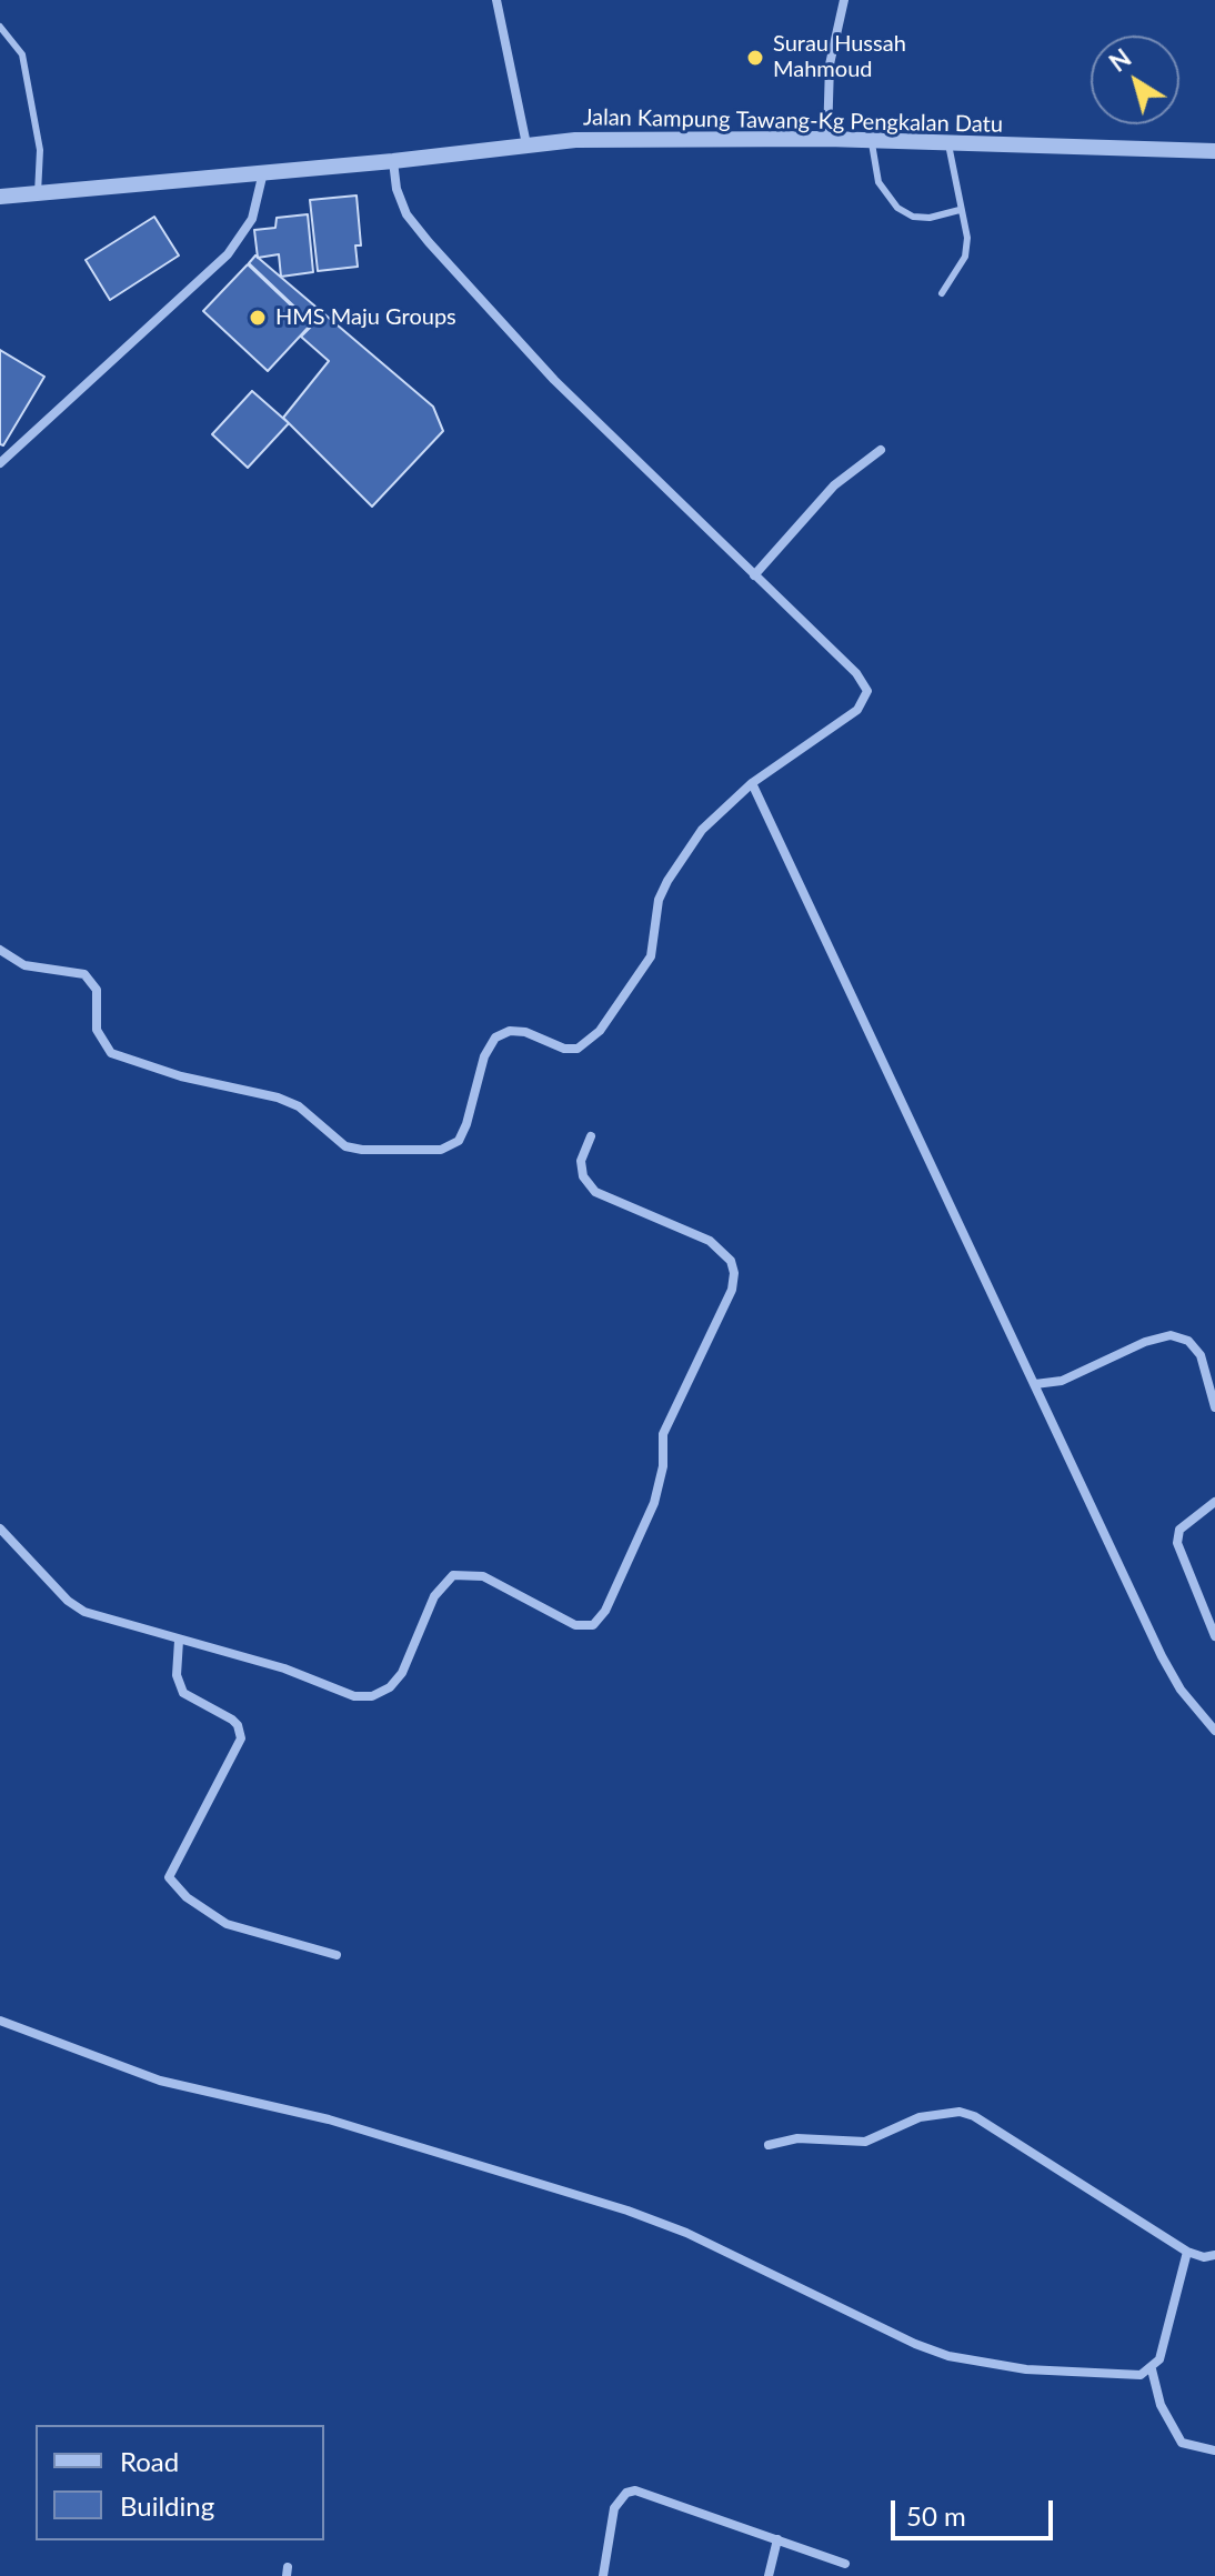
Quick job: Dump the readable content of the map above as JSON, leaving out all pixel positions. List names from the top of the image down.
{
  "streets": {
    "street": ["Jalan Kampung Tawang-Kg Pengkalan Datu"]
  },
  "places": ["Surau Hussah Mahmoud", "HMS Maju Groups"],
  "legend": ["Road", "Building"],
  "scale_bar": "50 m",
  "north": "top left"
}
